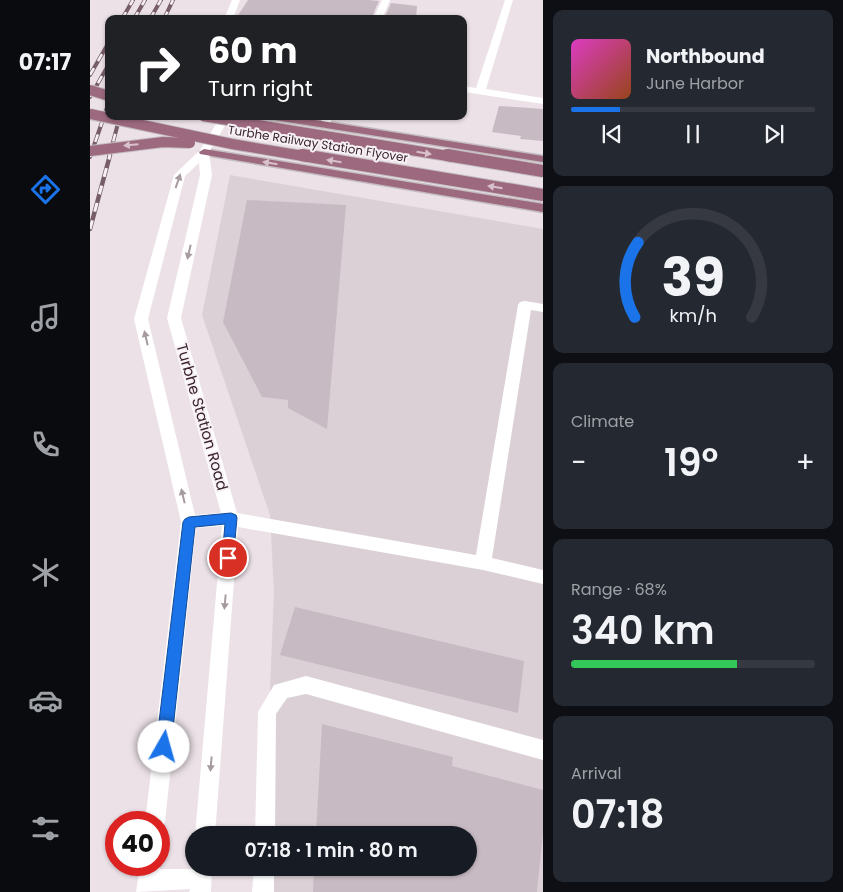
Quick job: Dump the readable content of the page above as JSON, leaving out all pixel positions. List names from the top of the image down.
{
  "streets": {
    "main road": ["Turbhe Railway Station Flyover"],
    "street": ["Turbhe Station Road"]
  },
  "page": {
    "tabs": "07:17",
    "turn": ["60 m", "Turn right"],
    "song": ["Northbound", "June Harbor"],
    "tile": [
      "Climate",
      ["Range · 68%", "340 km"],
      ["Arrival", "07:18"]
    ],
    "heat": ["−", "19°", "+"],
    "limit": "40",
    "trip": "07:18 · 1 min · 80 m",
    "gauge": ["39", "km/h"]
  }
}
